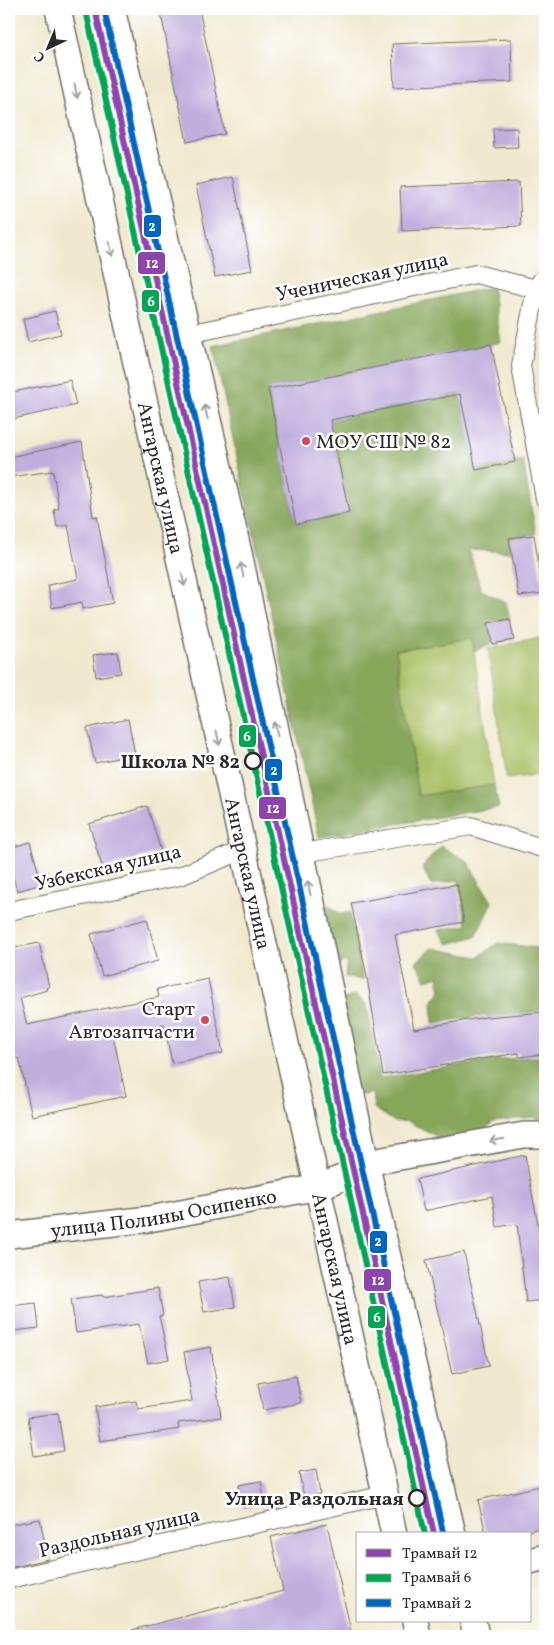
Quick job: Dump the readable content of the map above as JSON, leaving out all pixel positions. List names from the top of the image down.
{
  "streets": {
    "main road": ["Ангарская улица", "улица Полины Осипенко"],
    "street": ["Ученическая улица", "Узбекская улица", "Раздольная улица"]
  },
  "crossings": [
    ["Ангарская улица", "Узбекская улица"],
    ["Ангарская улица", "улица Полины Осипенко"],
    ["Ангарская улица", "Раздольная улица"]
  ],
  "places": [
    "МОУ СШ № 82",
    "Школа № 82",
    "Старт Автозапчасти",
    "Улица Раздольная"
  ],
  "lines": ["tram line 12", "tram line 2", "tram line 6"],
  "legend": ["Трамвай 12", "Трамвай 6", "Трамвай 2"],
  "north": "bottom left"
}
